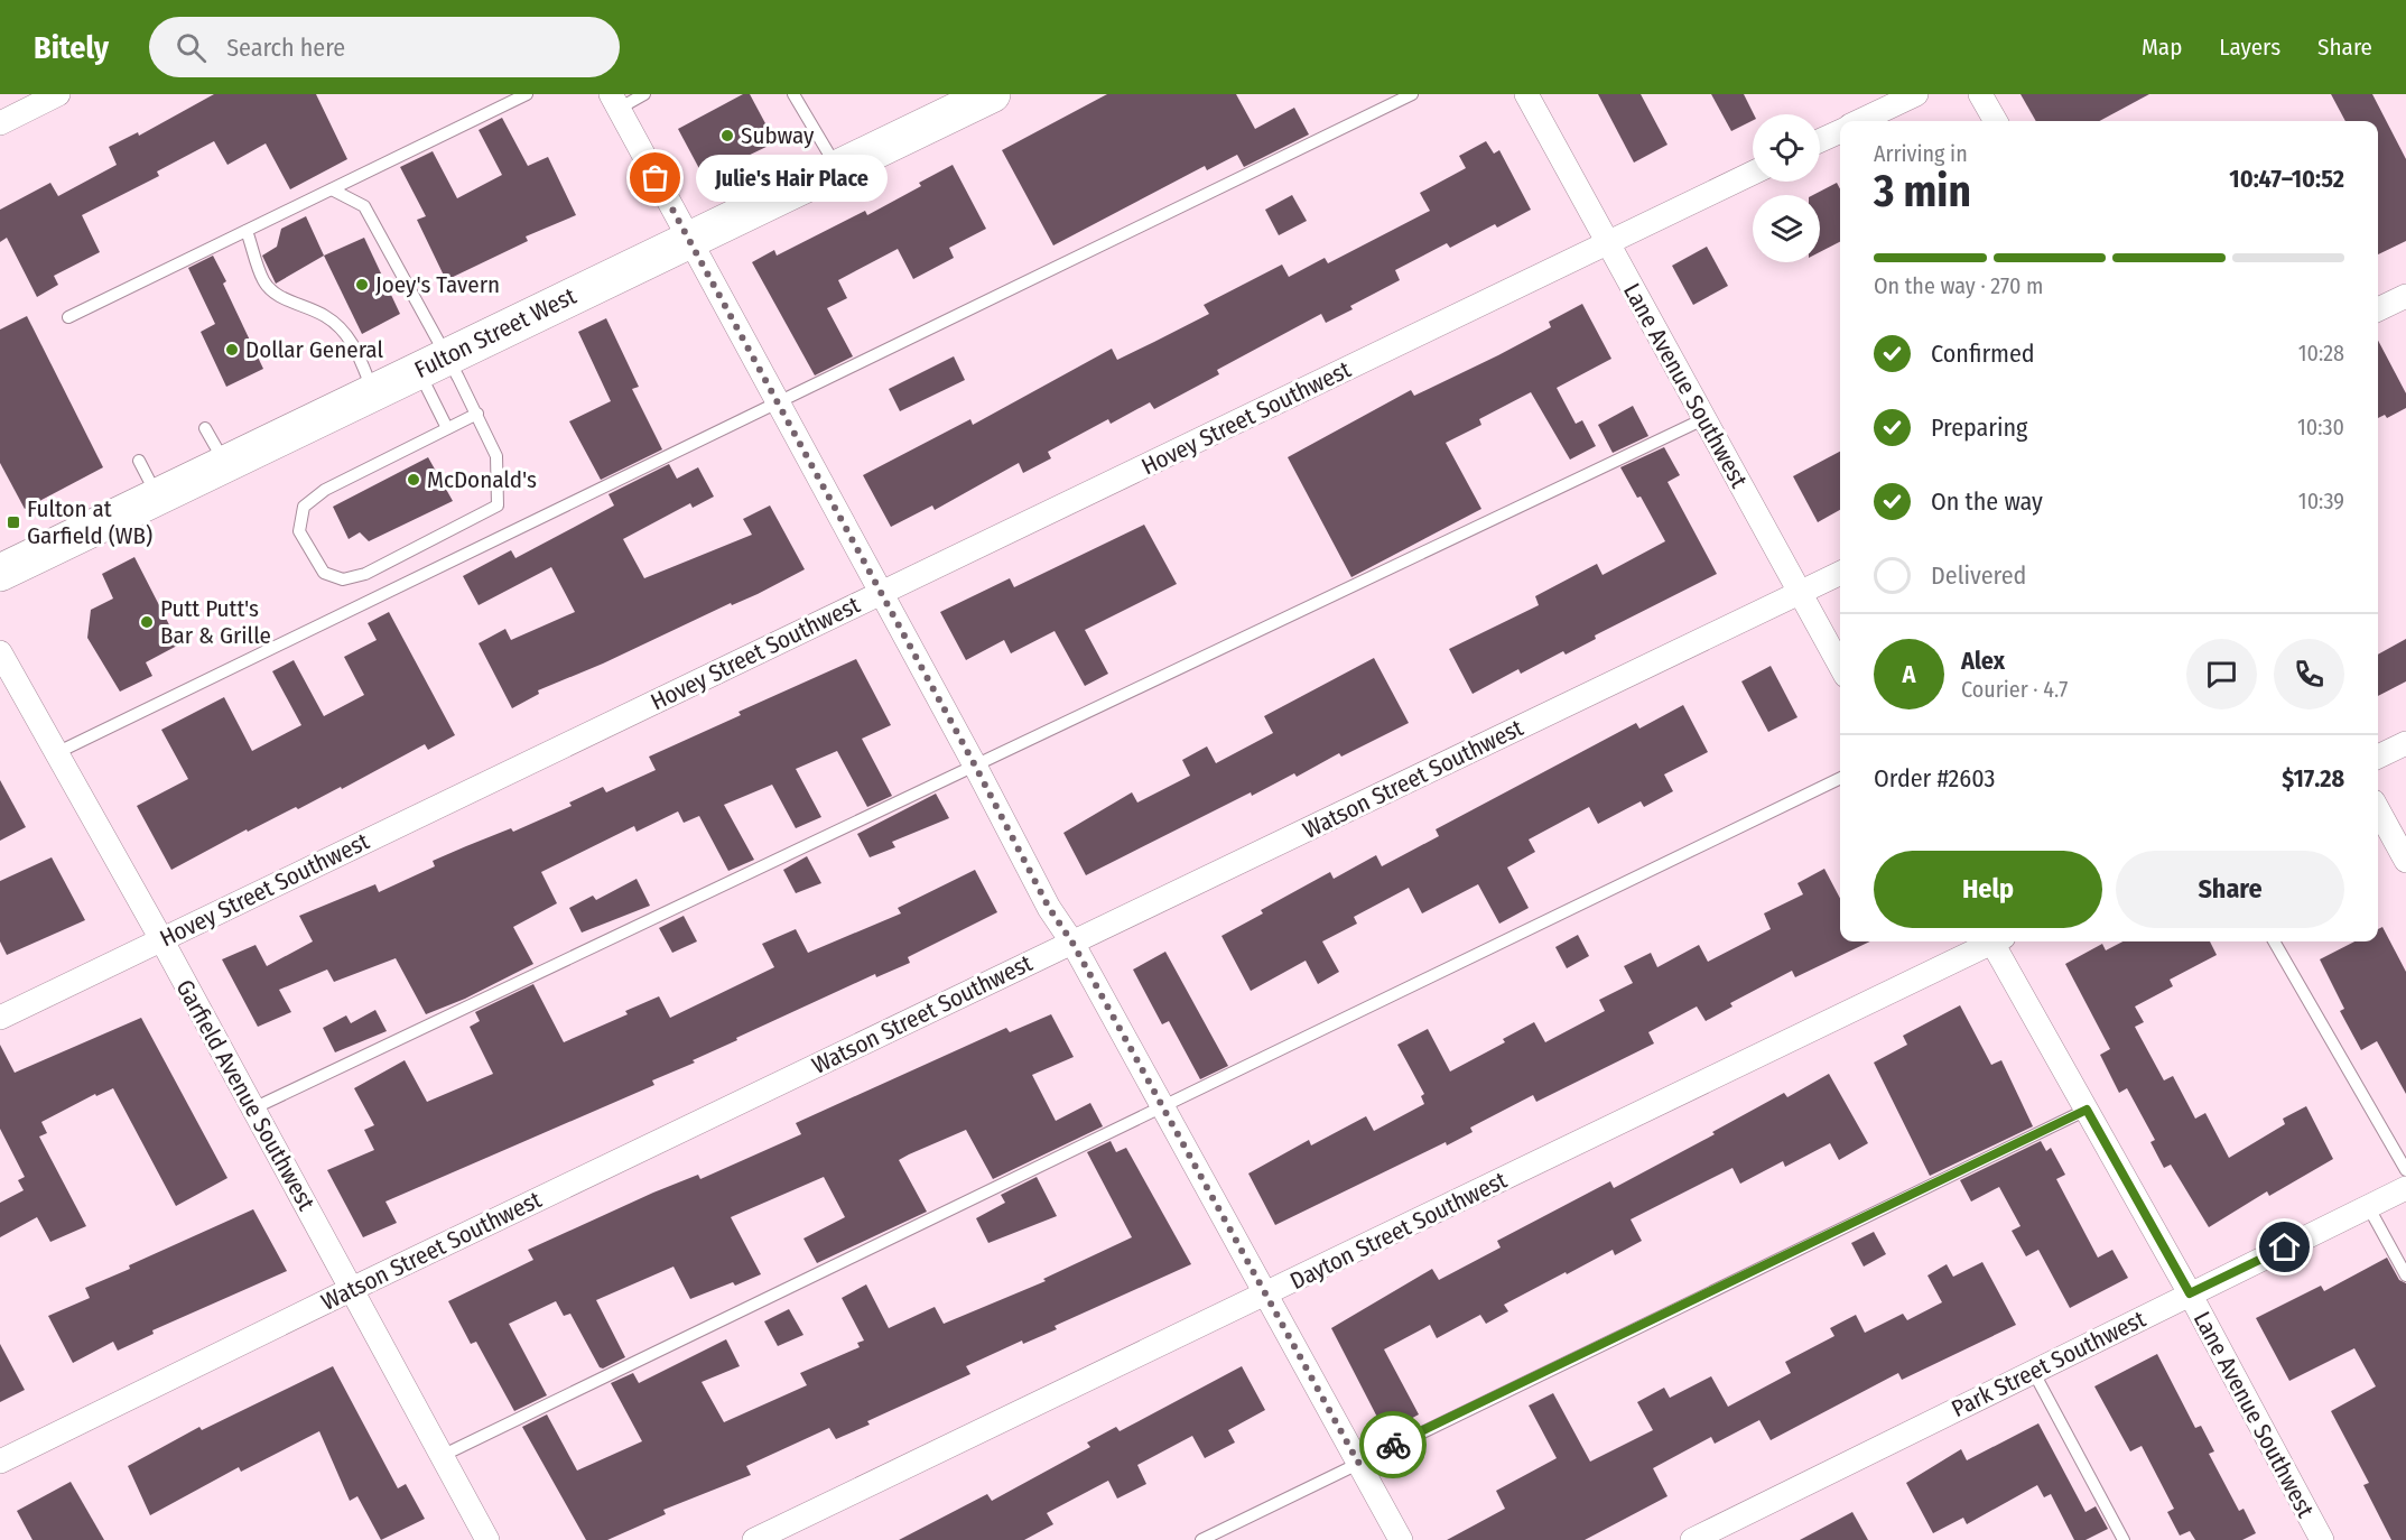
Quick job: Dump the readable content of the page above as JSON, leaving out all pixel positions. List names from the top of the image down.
{
  "streets": {
    "main road": ["Fulton Street West"],
    "street": [
      "Lane Avenue Southwest",
      "Hovey Street Southwest",
      "Watson Street Southwest",
      "Garfield Avenue Southwest",
      "Dayton Street Southwest",
      "Park Street Southwest"
    ]
  },
  "crossings": [
    ["Lane Avenue Southwest", "Hovey Street Southwest"],
    ["Lane Avenue Southwest", "Watson Street Southwest"],
    ["Lane Avenue Southwest", "Park Street Southwest"],
    ["Hovey Street Southwest", "Garfield Avenue Southwest"],
    ["Watson Street Southwest", "Garfield Avenue Southwest"]
  ],
  "places": {
    "other": [
      "Subway",
      "Julie's Hair Place",
      "Joey's Tavern",
      "Dollar General",
      "McDonald's",
      "Putt Putt's Bar & Grille"
    ],
    "transit": ["Fulton at Garfield (WB)"]
  },
  "page": {
    "header": "Bitely",
    "search": "Search here",
    "nav": ["Map", "Layers", "Share"],
    "heading": ["3 min", "Arriving in", "10:47–10:52"],
    "panel": [
      "Alex",
      "Courier · 4.7",
      "Order #2603",
      "$17.28"
    ],
    "bubble": "Julie's Hair Place",
    "bar": "On the way · 270 m",
    "list": [
      ["Confirmed", "10:28"],
      ["Preparing", "10:30"],
      ["On the way", "10:39"],
      "Delivered"
    ],
    "round": "A",
    "buttons": ["Help", "Share"]
  }
}
